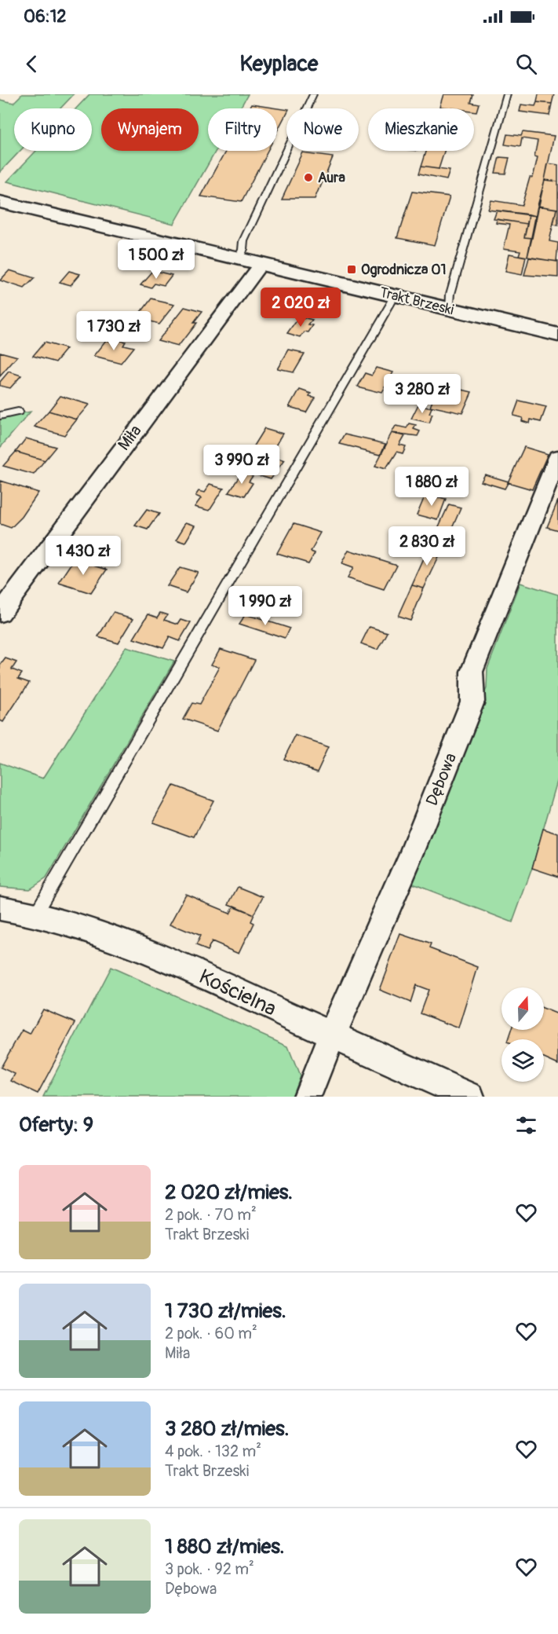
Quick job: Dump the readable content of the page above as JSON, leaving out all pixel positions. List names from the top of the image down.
{
  "streets": {
    "main road": ["Trakt Brzeski"],
    "street": ["Miła", "Dębowa", "Kościelna"]
  },
  "crossings": [
    ["Trakt Brzeski", "Miła"],
    ["Dębowa", "Kościelna"]
  ],
  "places": {
    "other": ["Aura"],
    "transit": ["Ogrodnicza 01"]
  },
  "north": "top",
  "page": {
    "status": "06:12",
    "header": "Keyplace",
    "chip": [
      "Kupno",
      "Wynajem",
      "Filtry",
      "Nowe",
      "Mieszkanie"
    ],
    "price": [
      "1 500 zł",
      "2 020 zł",
      "1 730 zł",
      "3 280 zł",
      "3 990 zł",
      "1 880 zł",
      "2 830 zł",
      "1 430 zł",
      "1 990 zł"
    ],
    "heading": "Oferty: 9",
    "list": [
      {
        "name": "2 020 zł/mies.",
        "note": "2 pok. · 70 m² · Trakt Brzeski"
      },
      {
        "name": "1 730 zł/mies.",
        "note": "2 pok. · 60 m² · Miła"
      },
      {
        "name": "3 280 zł/mies.",
        "note": "4 pok. · 132 m² · Trakt Brzeski"
      },
      {
        "name": "1 880 zł/mies.",
        "note": "3 pok. · 92 m² · Dębowa"
      }
    ]
  }
}
